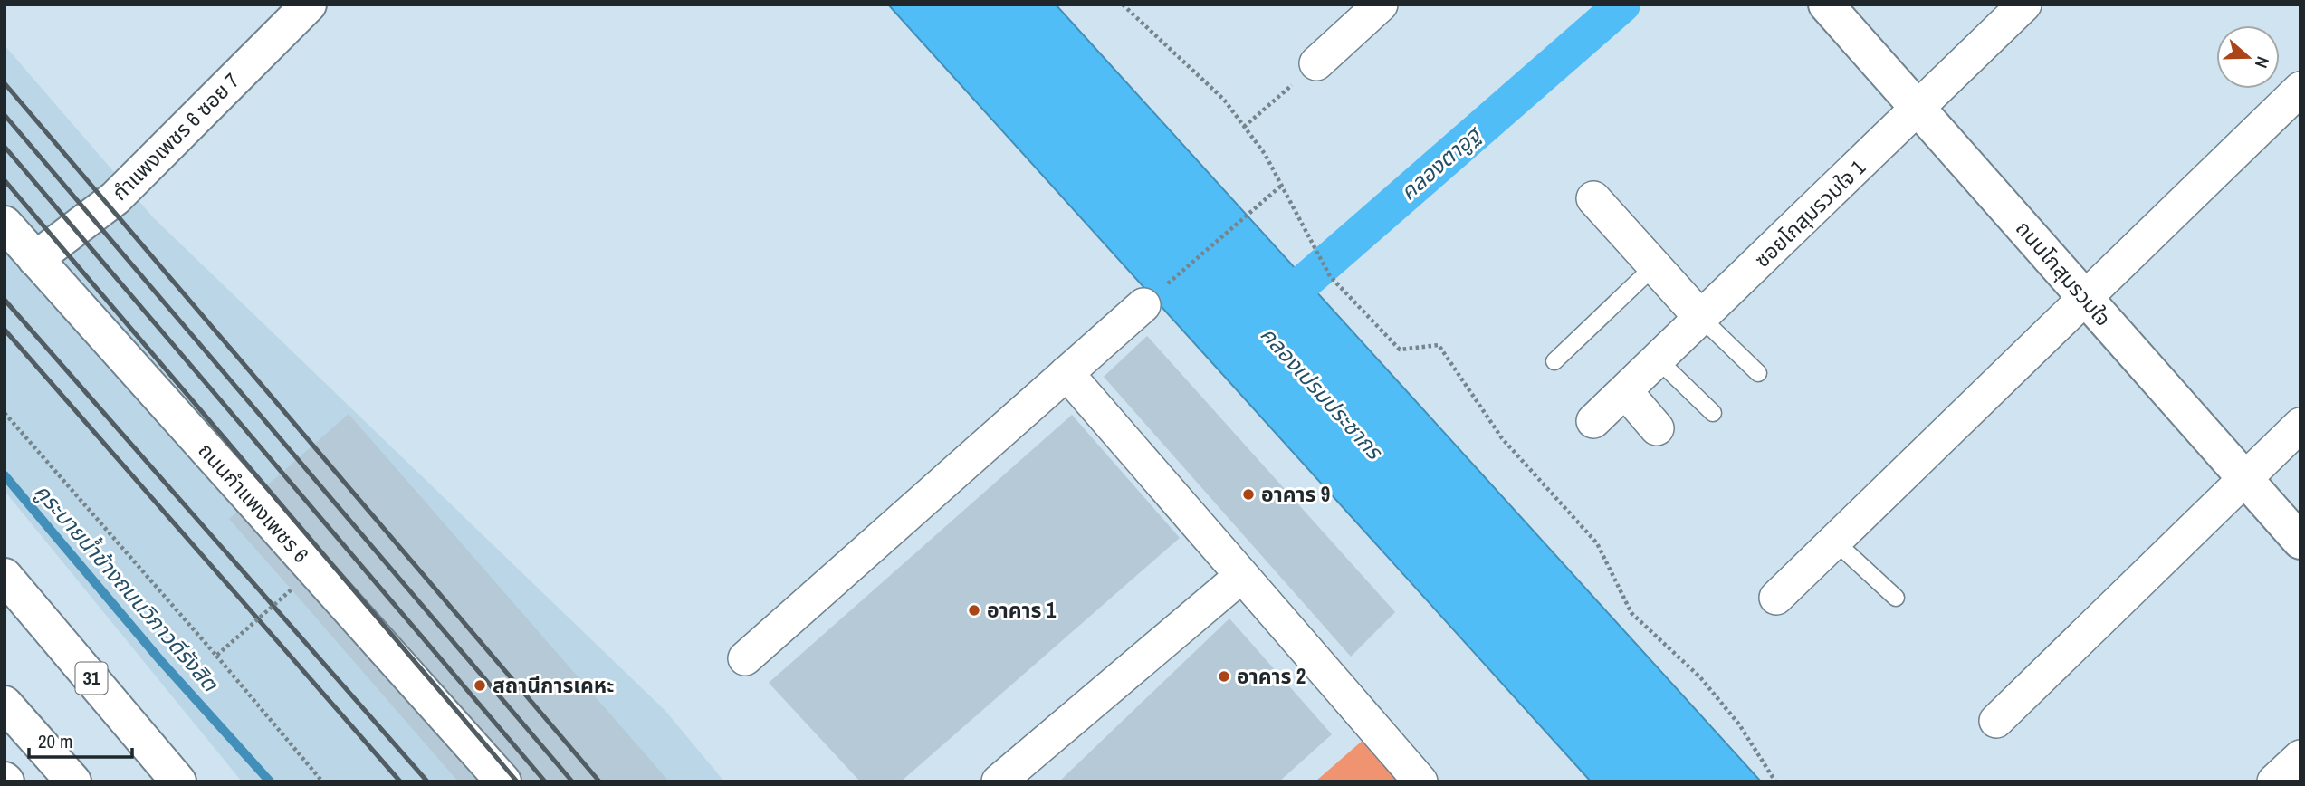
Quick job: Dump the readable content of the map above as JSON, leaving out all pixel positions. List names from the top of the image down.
{
  "streets": {
    "main road": [
      "กำแพงเพชร 6 ซอย 7",
      "ถนนโกสุมรวมใจ",
      "ถนนกำแพงเพชร 6",
      "31"
    ],
    "street": ["ซอยโกสุมรวมใจ 1"]
  },
  "crossings": [
    ["กำแพงเพชร 6 ซอย 7", "ถนนกำแพงเพชร 6"],
    ["ซอยโกสุมรวมใจ 1", "ถนนโกสุมรวมใจ"]
  ],
  "water": ["คลองตาอูฐ", "คลองเปรมประชากร", "คูระบายน้ำข้างถนนวิภาวดีรังสิต"],
  "places": [
    "อาคาร 9",
    "อาคาร 1",
    "อาคาร 2",
    "สถานีการเคหะ"
  ],
  "scale_bar": "20 m",
  "north": "right"
}
